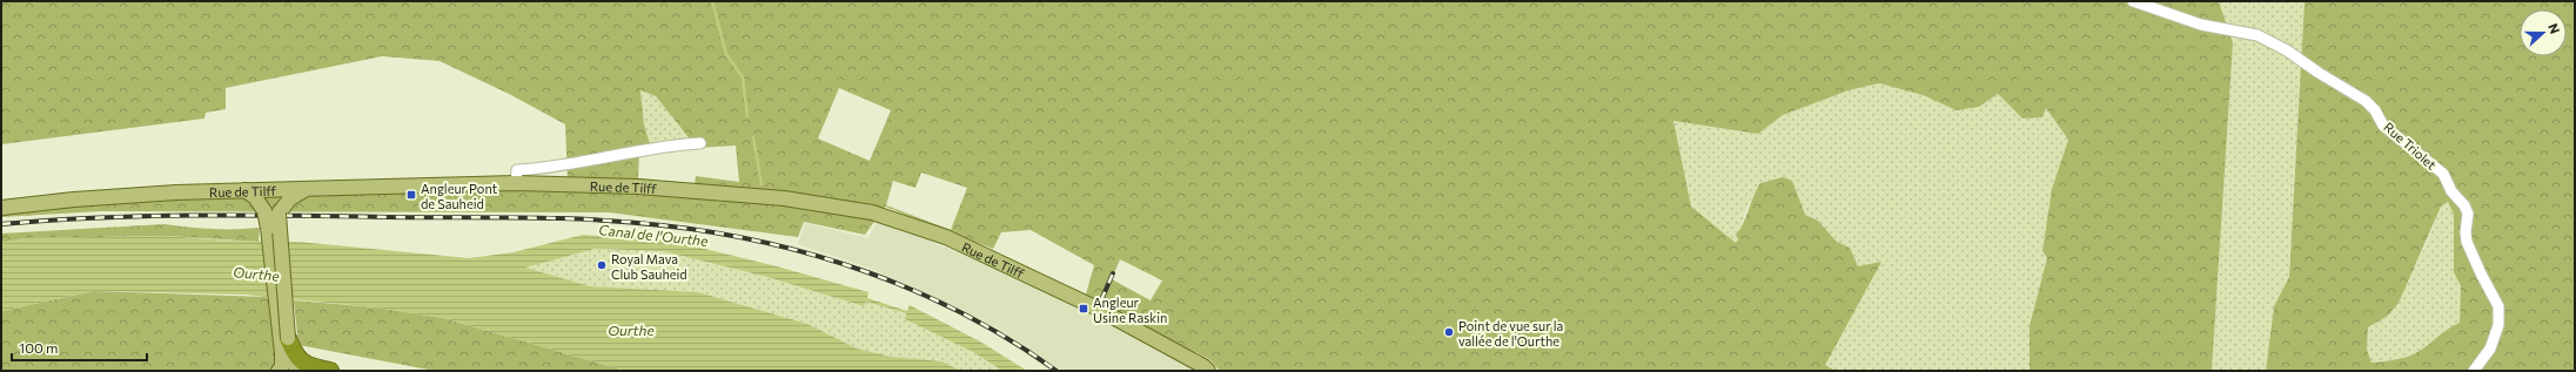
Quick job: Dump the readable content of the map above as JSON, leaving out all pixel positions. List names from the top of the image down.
{
  "streets": {
    "main road": ["Rue de Tilff"],
    "street": ["Rue Triolet"]
  },
  "water": ["Canal de l'Ourthe", "Ourthe"],
  "places": {
    "transit": ["Angleur Pont de Sauheid", "Angleur Usine Raskin"],
    "other": ["Royal Mava Club Sauheid", "Point de vue sur la vallée de l'Ourthe"]
  },
  "scale_bar": "100 m",
  "north": "right"
}
